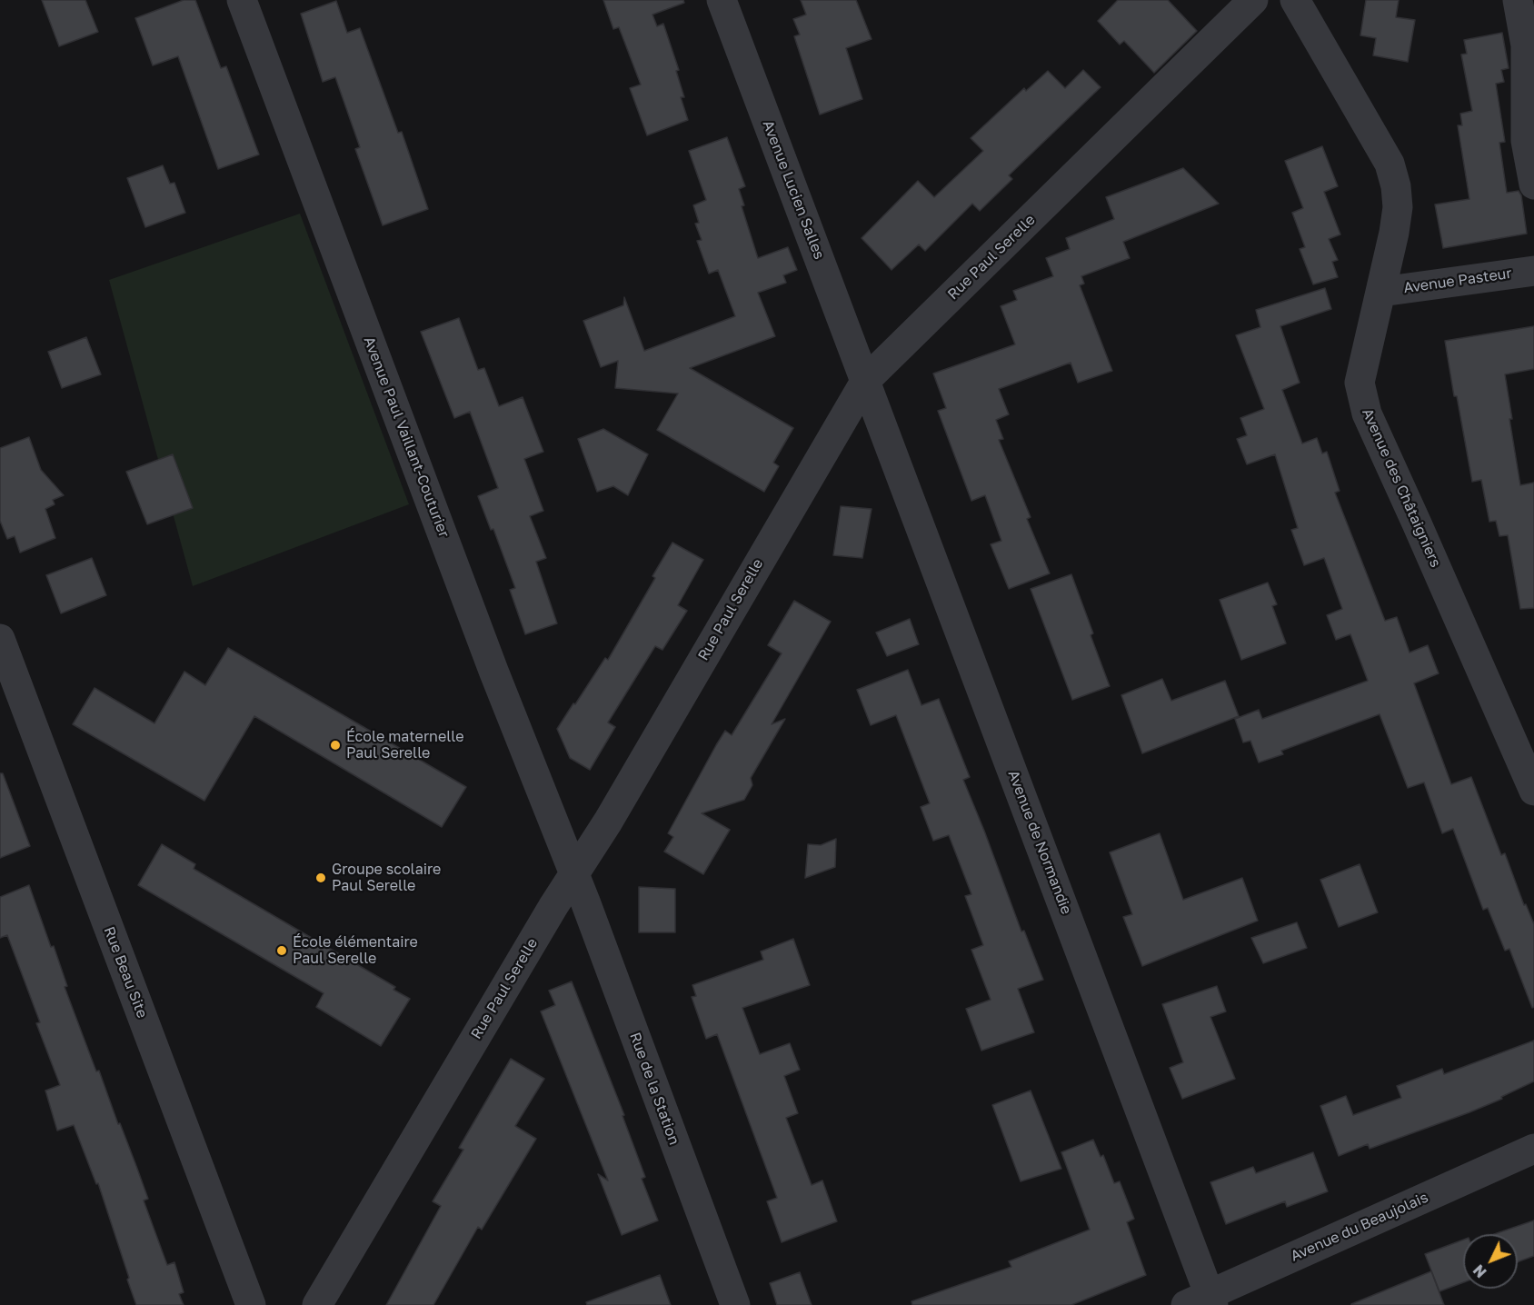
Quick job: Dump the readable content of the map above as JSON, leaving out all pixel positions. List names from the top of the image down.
{
  "streets": {
    "street": [
      "Avenue Lucien Salles",
      "Rue Paul Serelle",
      "Avenue Pasteur",
      "Avenue Paul Vaillant-Couturier",
      "Avenue des Châtaigniers",
      "Avenue de Normandie",
      "Rue Beau Site",
      "Rue de la Station",
      "Avenue du Beaujolais"
    ]
  },
  "crossings": [
    ["Avenue Lucien Salles", "Rue Paul Serelle"],
    ["Avenue Lucien Salles", "Avenue de Normandie"],
    ["Rue Paul Serelle", "Avenue Paul Vaillant-Couturier"],
    ["Rue Paul Serelle", "Avenue de Normandie"],
    ["Rue Paul Serelle", "Rue de la Station"],
    ["Avenue Pasteur", "Avenue des Châtaigniers"],
    ["Avenue Paul Vaillant-Couturier", "Rue de la Station"],
    ["Avenue de Normandie", "Avenue du Beaujolais"]
  ],
  "places": ["École maternelle Paul Serelle", "Groupe scolaire Paul Serelle", "École élémentaire Paul Serelle"],
  "north": "bottom left"
}
